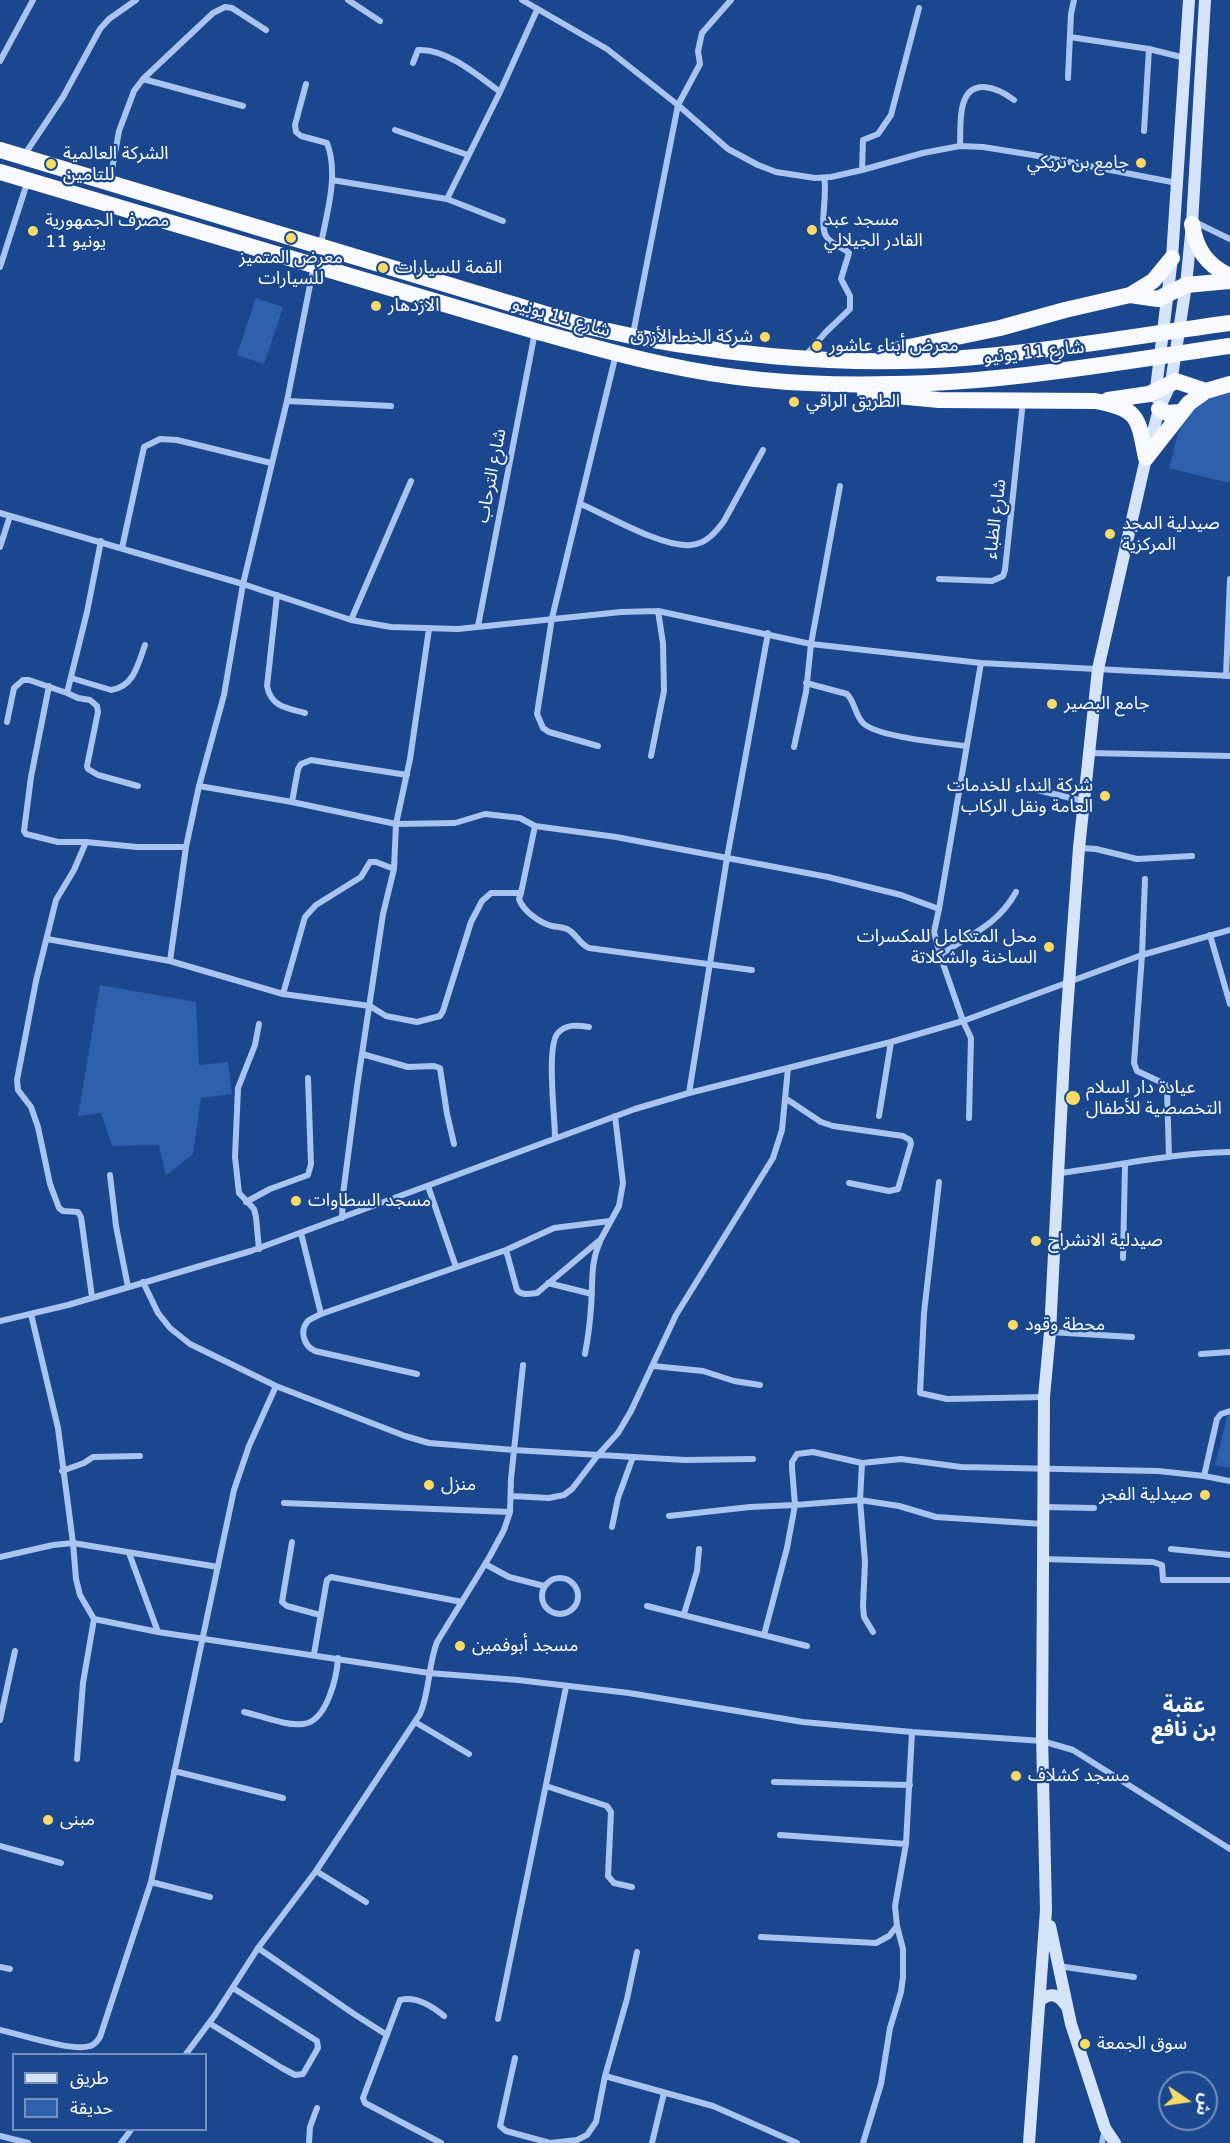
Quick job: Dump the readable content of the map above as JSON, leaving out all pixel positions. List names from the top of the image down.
{
  "streets": {
    "highway": ["شارع 11 يونيو"],
    "street": ["شارع الترحاب", "شارع الظباء"]
  },
  "crossings": [
    ["شارع 11 يونيو", "شارع الترحاب"]
  ],
  "districts": ["عقبة بن نافع"],
  "places": [
    "جامع بن تريكي",
    "الشركة العالمية للتامين",
    "مسجد عبد القادر الجيلالي",
    "مصرف الجمهورية 11 يونيو",
    "معرض المتميز للسيارات",
    "القمة للسيارات",
    "الازدهار",
    "شركة الخط الأزرق",
    "معرض أبناء عاشور",
    "الطريق الراقي",
    "صيدلية المجد المركزية",
    "جامع البصير",
    "شركة النداء للخدمات العامة ونقل الركاب",
    "محل المتكامل للمكسرات الساخنة والشكلاتة",
    "عيادة دار السلام التخصصية للأطفال",
    "مسجد السطاوات",
    "صيدلية الانشراح",
    "محطة وقود",
    "منزل",
    "صيدلية الفجر",
    "مسجد أبوفمين",
    "مسجد كشلاف",
    "مبنى",
    "سوق الجمعة"
  ],
  "legend": ["طريق", "حديقة"],
  "north": "right"
}
